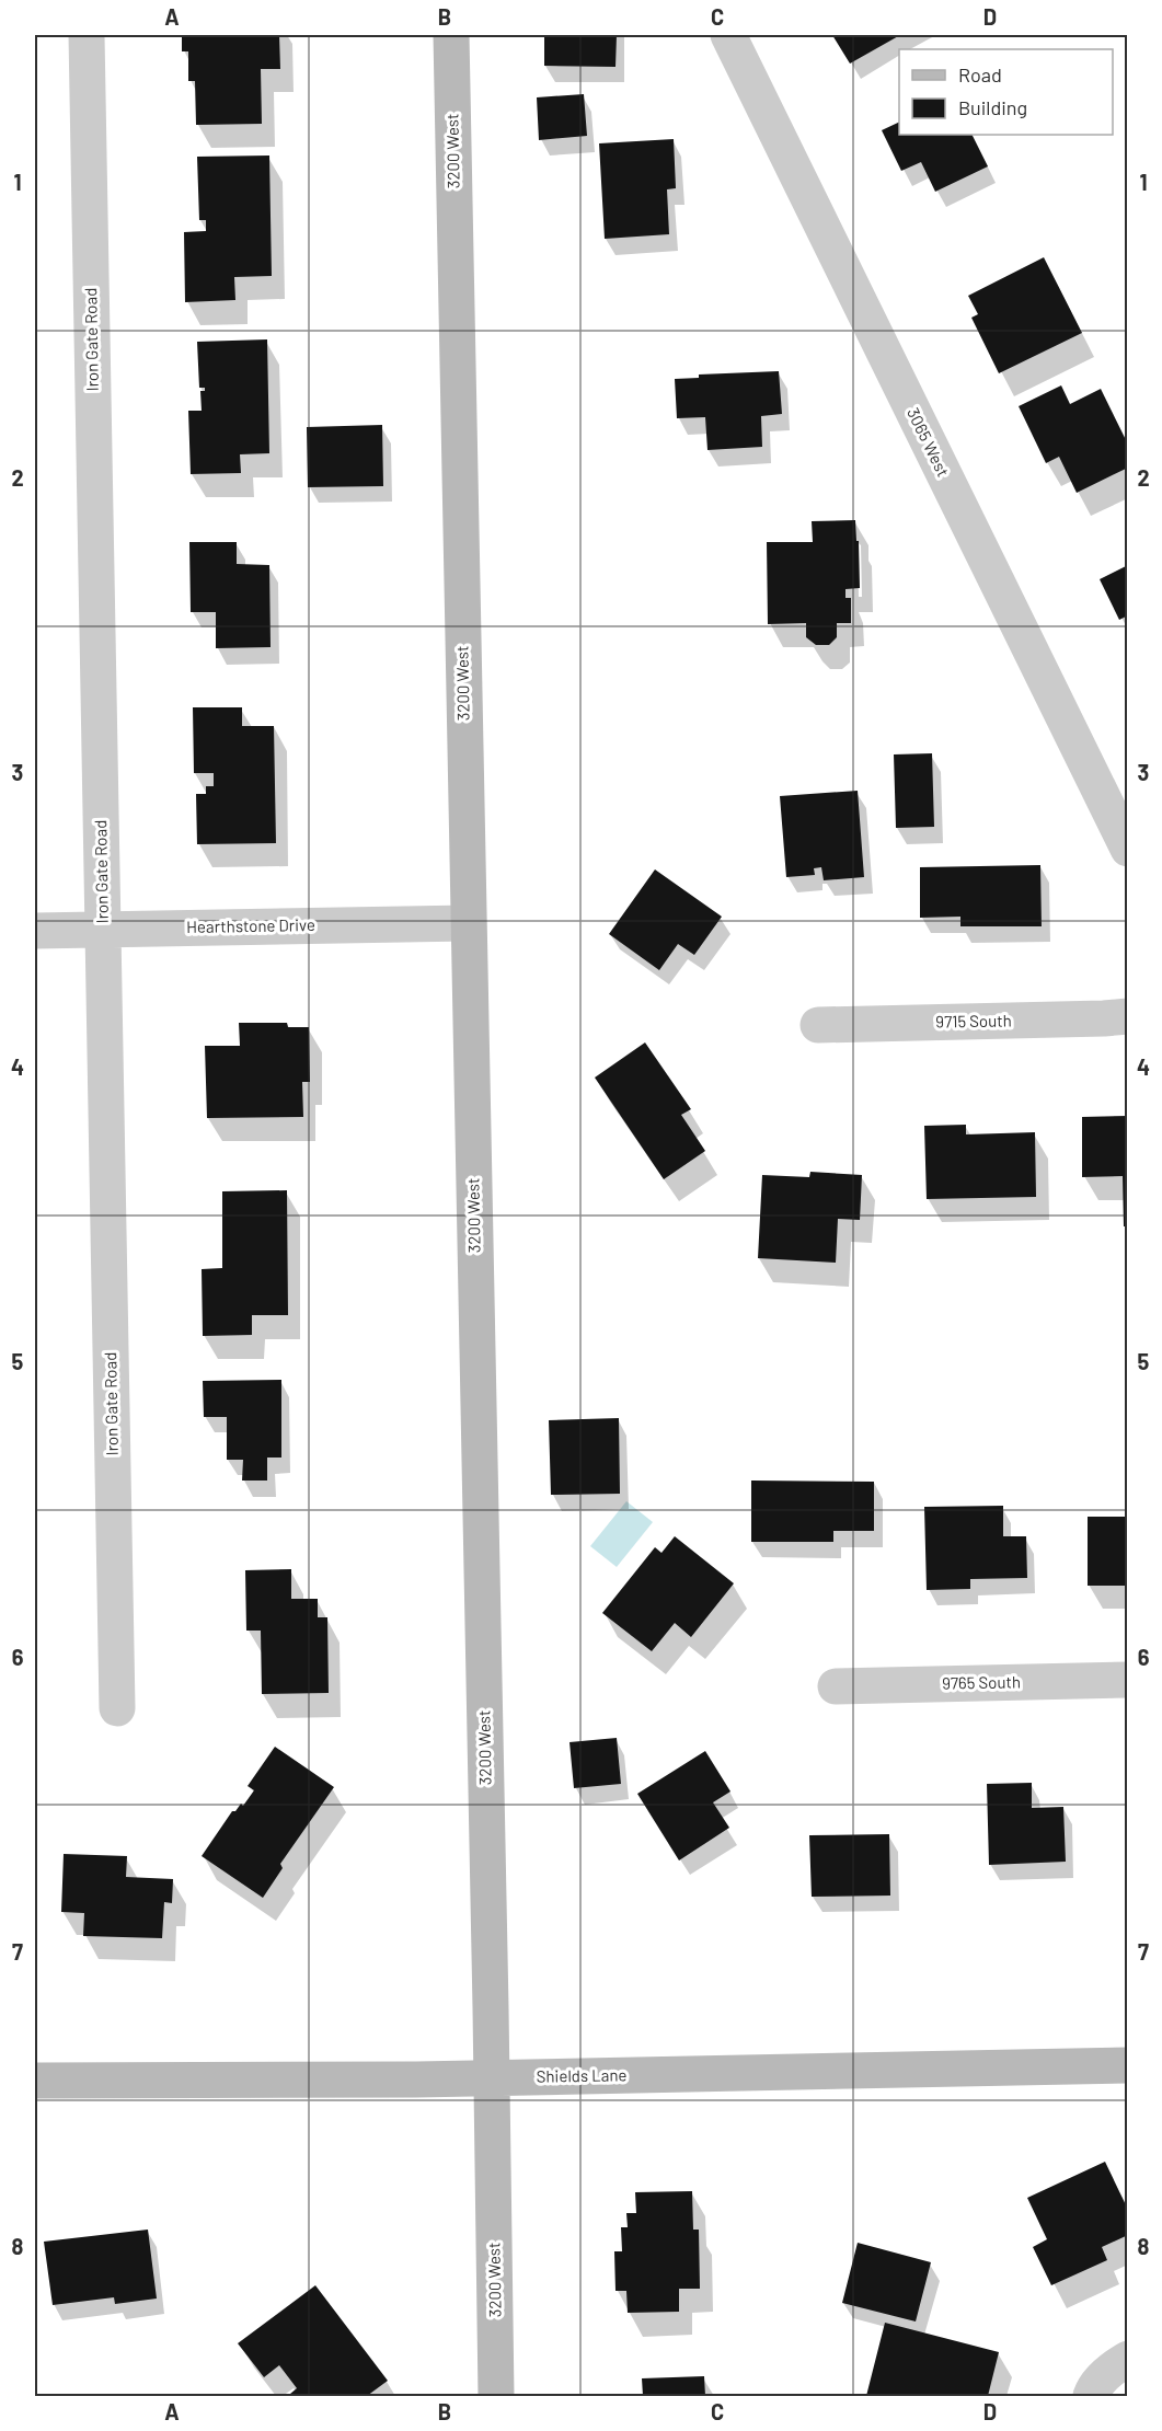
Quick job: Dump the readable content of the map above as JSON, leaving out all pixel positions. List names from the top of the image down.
{
  "streets": {
    "street": [
      "3200 West",
      "Iron Gate Road",
      "3065 West",
      "Hearthstone Drive",
      "9715 South",
      "9765 South",
      "Shields Lane"
    ]
  },
  "crossings": [
    ["3200 West", "Hearthstone Drive"],
    ["3200 West", "Shields Lane"],
    ["Iron Gate Road", "Hearthstone Drive"]
  ],
  "legend": ["Road", "Building"],
  "grid": {
    "columns": [
      "A",
      "B",
      "C",
      "D"
    ],
    "rows": [
      "1",
      "2",
      "3",
      "4",
      "5",
      "6",
      "7",
      "8"
    ]
  }
}
